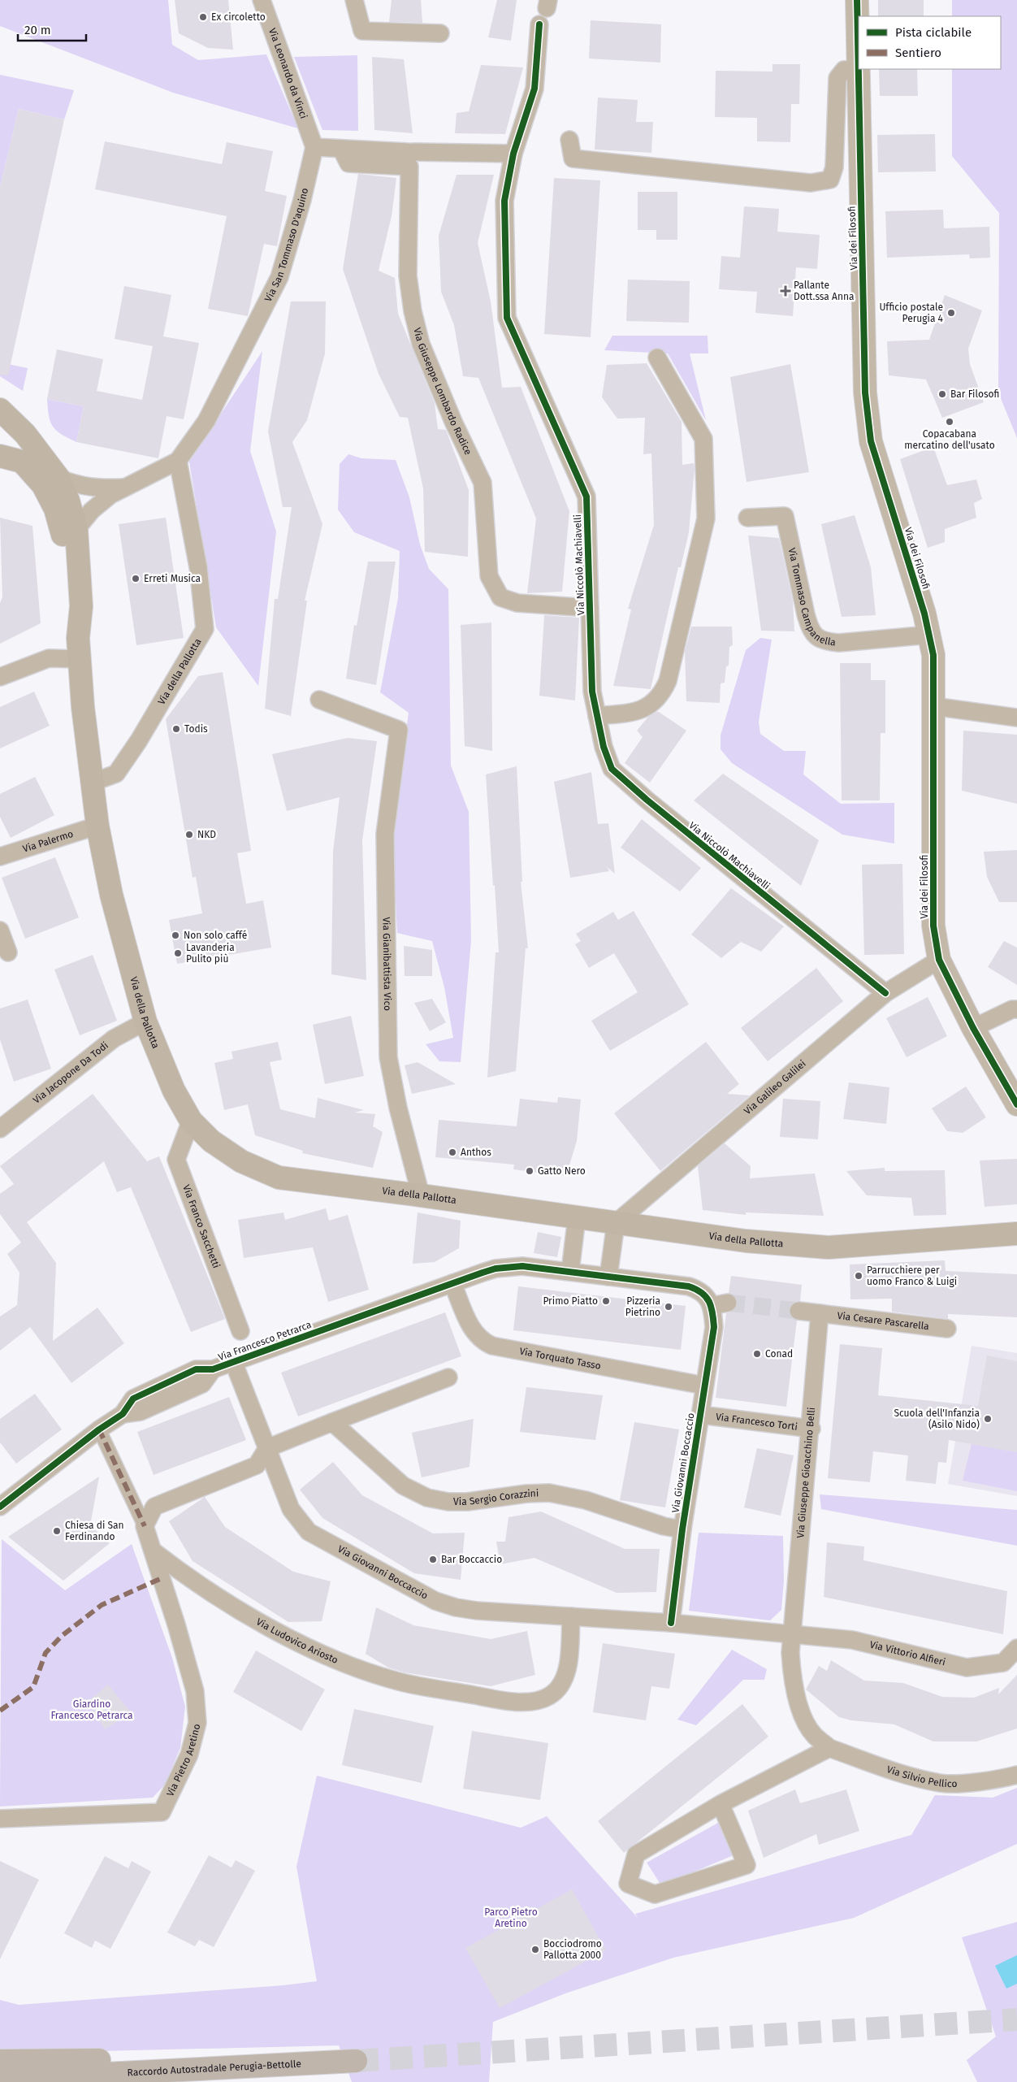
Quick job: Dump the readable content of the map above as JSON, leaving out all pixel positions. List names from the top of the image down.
{
  "streets": {
    "highway": ["Raccordo Autostradale Perugia-Bettolle"],
    "main road": ["Via della Pallotta"],
    "street": [
      "Via Leonardo da Vinci",
      "Via dei Filosofi",
      "Via San Tommaso D'aquino",
      "Via Giuseppe Lombardo Radice",
      "Via Niccolò Machiavelli",
      "Via Tommaso Campanella",
      "Via Palermo",
      "Via Gianibattista Vico",
      "Via Jacopone Da Todi",
      "Via Galileo Galilei",
      "Via Franco Sacchetti",
      "Via Cesare Pascarella",
      "Via Francesco Petrarca",
      "Via Torquato Tasso",
      "Via Francesco Torti",
      "Via Giovanni Boccaccio",
      "Via Giuseppe Gioacchino Belli",
      "Via Sergio Corazzini",
      "Via Ludovico Ariosto",
      "Via Vittorio Alfieri",
      "Via Pietro Aretino",
      "Via Silvio Pellico"
    ]
  },
  "crossings": [
    ["Via Leonardo da Vinci", "Via San Tommaso D'aquino"],
    ["Via dei Filosofi", "Via Tommaso Campanella"],
    ["Via dei Filosofi", "Via Galileo Galilei"],
    ["Via San Tommaso D'aquino", "Via della Pallotta"],
    ["Via Giuseppe Lombardo Radice", "Via Niccolò Machiavelli"],
    ["Via Niccolò Machiavelli", "Via Galileo Galilei"],
    ["Via della Pallotta", "Via Palermo"],
    ["Via della Pallotta", "Via Gianibattista Vico"],
    ["Via della Pallotta", "Via Jacopone Da Todi"],
    ["Via della Pallotta", "Via Galileo Galilei"],
    ["Via della Pallotta", "Via Franco Sacchetti"],
    ["Via Cesare Pascarella", "Via Giuseppe Gioacchino Belli"],
    ["Via Francesco Petrarca", "Via Torquato Tasso"],
    ["Via Francesco Petrarca", "Via Giovanni Boccaccio"],
    ["Via Torquato Tasso", "Via Giovanni Boccaccio"],
    ["Via Francesco Torti", "Via Giovanni Boccaccio"],
    ["Via Francesco Torti", "Via Giuseppe Gioacchino Belli"],
    ["Via Giovanni Boccaccio", "Via Giuseppe Gioacchino Belli"],
    ["Via Giovanni Boccaccio", "Via Sergio Corazzini"],
    ["Via Giovanni Boccaccio", "Via Ludovico Ariosto"],
    ["Via Giovanni Boccaccio", "Via Vittorio Alfieri"],
    ["Via Giuseppe Gioacchino Belli", "Via Vittorio Alfieri"],
    ["Via Giuseppe Gioacchino Belli", "Via Silvio Pellico"],
    ["Via Ludovico Ariosto", "Via Pietro Aretino"]
  ],
  "parks": ["Giardino Francesco Petrarca", "Parco Pietro Aretino"],
  "places": {
    "other": [
      "Ex circoletto",
      "Ufficio postale Perugia 4",
      "Bar Filosofi",
      "Copacabana mercatino dell'usato",
      "Erreti Musica",
      "Todis",
      "NKD",
      "Non solo caffé",
      "Lavanderia Pulito più",
      "Anthos",
      "Gatto Nero",
      "Parrucchiere per uomo Franco & Luigi",
      "Primo Piatto",
      "Pizzeria Pietrino",
      "Conad",
      "Scuola dell'Infanzia (Asilo Nido)",
      "Chiesa di San Ferdinando",
      "Bar Boccaccio",
      "Bocciodromo Pallotta 2000"
    ],
    "health": ["Pallante Dott.ssa Anna"]
  },
  "legend": ["Pista ciclabile", "Sentiero"],
  "scale_bar": "20 m"
}
